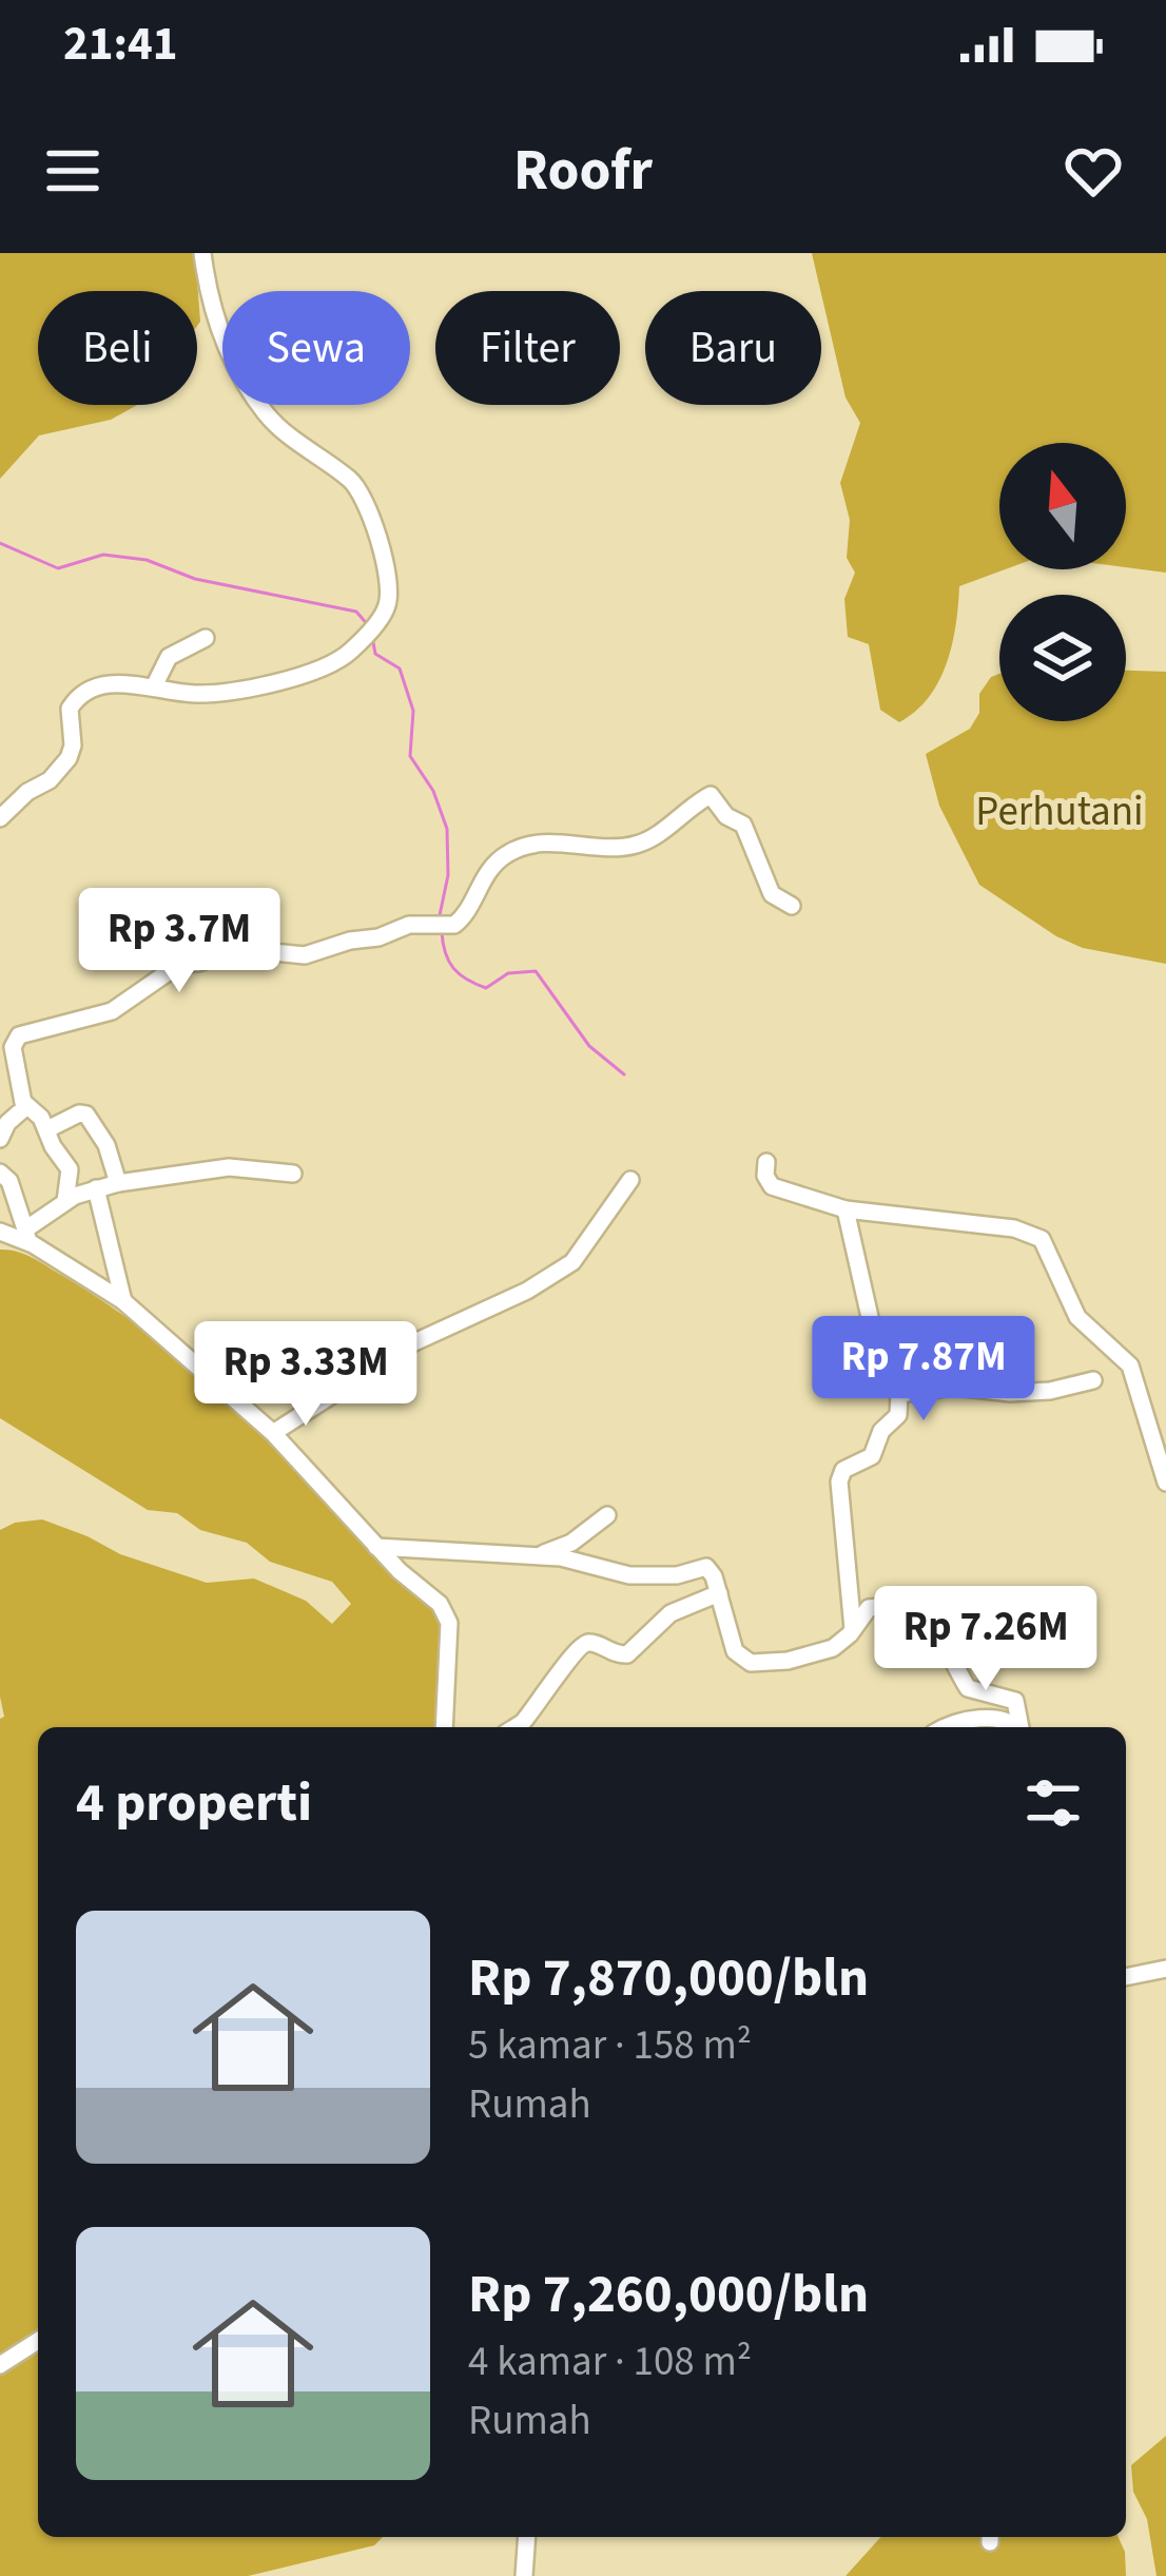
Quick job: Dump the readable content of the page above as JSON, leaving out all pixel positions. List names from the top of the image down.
{
  "parks": ["Perhutani"],
  "north": "top",
  "page": {
    "status": "21:41",
    "header": "Roofr",
    "chip": [
      "Beli",
      "Sewa",
      "Filter",
      "Baru"
    ],
    "price": [
      "Rp 3.7M",
      "Rp 7.87M",
      "Rp 3.33M",
      "Rp 7.26M"
    ],
    "heading": "4 properti",
    "list": [
      {
        "name": "Rp 7,870,000/bln",
        "note": "5 kamar · 158 m² · Rumah"
      },
      {
        "name": "Rp 7,260,000/bln",
        "note": "4 kamar · 108 m² · Rumah"
      }
    ]
  }
}
